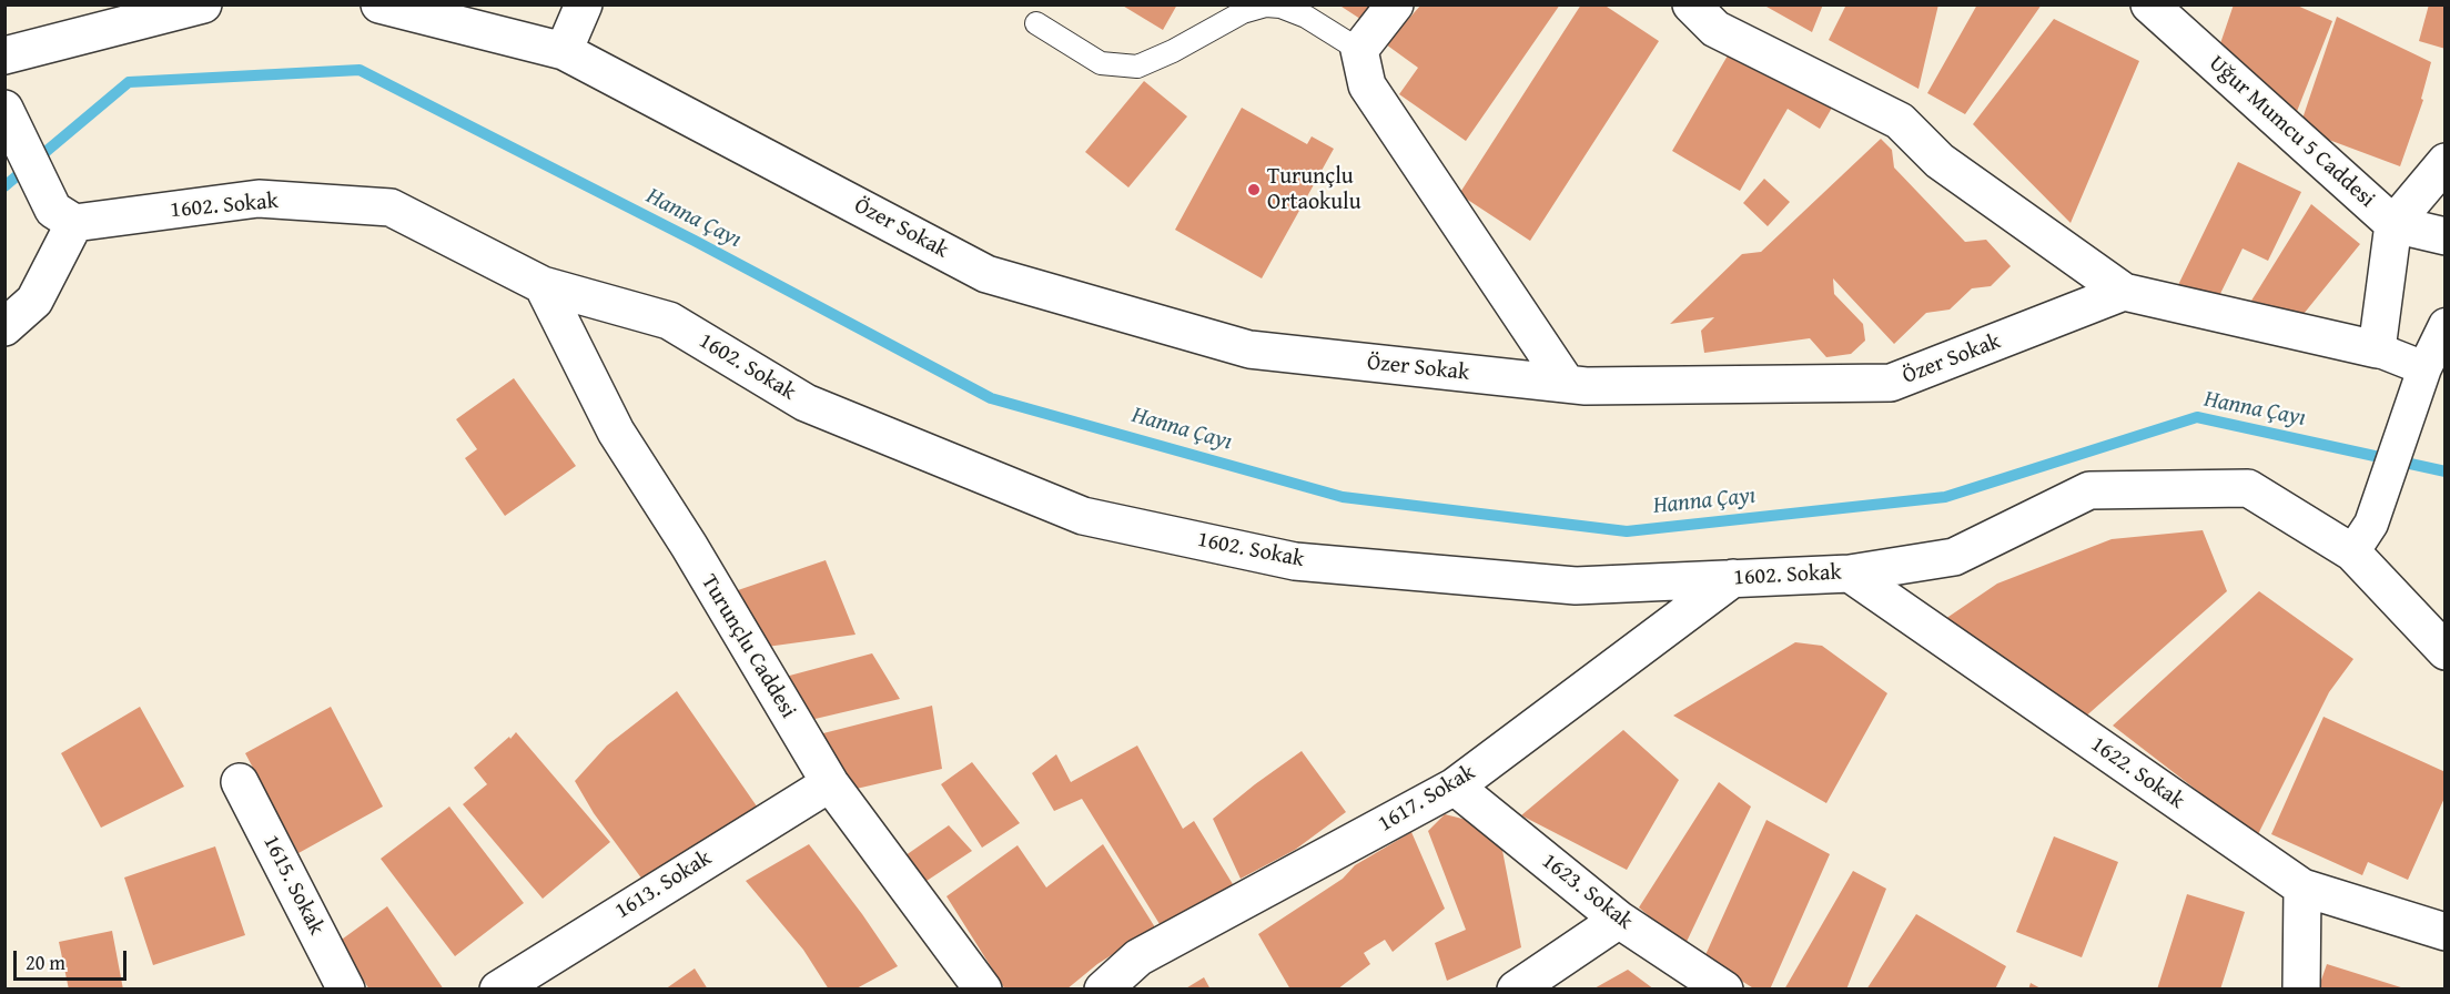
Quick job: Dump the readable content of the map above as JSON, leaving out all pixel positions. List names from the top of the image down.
{
  "streets": {
    "street": [
      "Uğur Mumcu 5 Caddesi",
      "1602. Sokak",
      "Özer Sokak",
      "Turunçlu Caddesi",
      "1622. Sokak",
      "1617. Sokak",
      "1615. Sokak",
      "1613. Sokak",
      "1623. Sokak"
    ]
  },
  "crossings": [
    ["1602. Sokak", "Turunçlu Caddesi"],
    ["1602. Sokak", "1622. Sokak"],
    ["1602. Sokak", "1617. Sokak"],
    ["Turunçlu Caddesi", "1613. Sokak"],
    ["1617. Sokak", "1623. Sokak"]
  ],
  "water": ["Hanna Çayı"],
  "places": ["Turunçlu Ortaokulu"],
  "scale_bar": "20 m"
}
